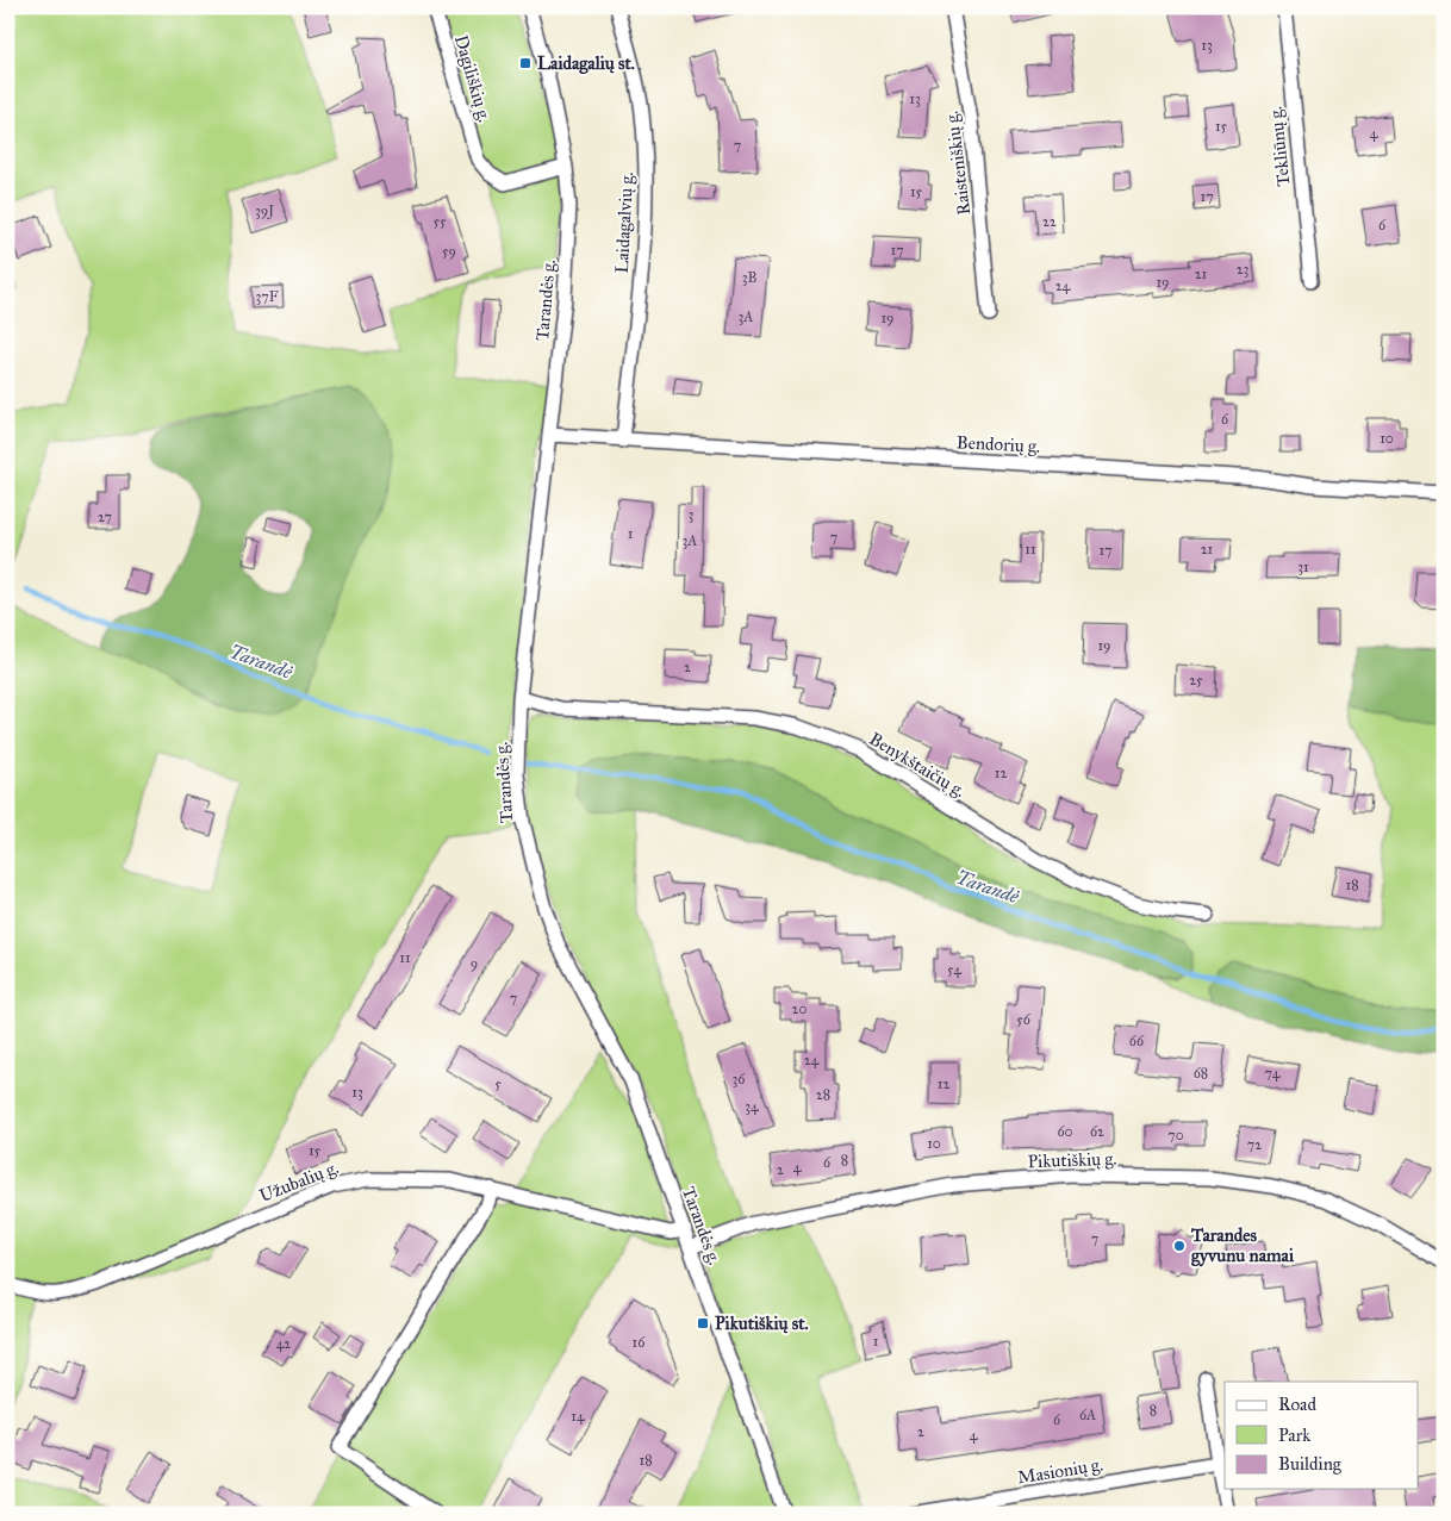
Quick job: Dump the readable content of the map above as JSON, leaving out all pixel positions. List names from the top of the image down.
{
  "streets": {
    "street": [
      "Dagiliškių g.",
      "Tekliūnų g.",
      "Raisteniškių g.",
      "Laidagalvių g.",
      "Tarandės g.",
      "Bendorių g.",
      "Benykštaičių g.",
      "Pikutiškių g.",
      "Užubalių g.",
      "Masionių g."
    ]
  },
  "crossings": [
    ["Dagiliškių g.", "Tarandės g."],
    ["Laidagalvių g.", "Bendorių g."],
    ["Tarandės g.", "Bendorių g."],
    ["Tarandės g.", "Benykštaičių g."],
    ["Tarandės g.", "Pikutiškių g."],
    ["Tarandės g.", "Užubalių g."]
  ],
  "water": ["Tarandė"],
  "places": {
    "transit": ["Laidagalių st.", "Pikutiškių st."],
    "other": ["Tarandes gyvunu namai"]
  },
  "house_numbers": [
    "13",
    "13",
    "15",
    "4",
    "7",
    "15",
    "17",
    "39J",
    "55",
    "22",
    "6",
    "17",
    "59",
    "23",
    "21",
    "3B",
    "19",
    "24",
    "37F",
    "3A",
    "19",
    "6",
    "10",
    "3",
    "27",
    "1",
    "7",
    "3A",
    "11",
    "21",
    "17",
    "31",
    "19",
    "2",
    "25",
    "12",
    "18",
    "11",
    "9",
    "54",
    "7",
    "20",
    "56",
    "66",
    "24",
    "68",
    "74",
    "36",
    "5",
    "12",
    "13",
    "28",
    "34",
    "60",
    "62",
    "70",
    "10",
    "72",
    "15",
    "8",
    "6",
    "4",
    "2",
    "7",
    "1",
    "16",
    "42",
    "8",
    "6A",
    "14",
    "6",
    "2",
    "4",
    "18"
  ],
  "legend": ["Road", "Park", "Building"]
}
